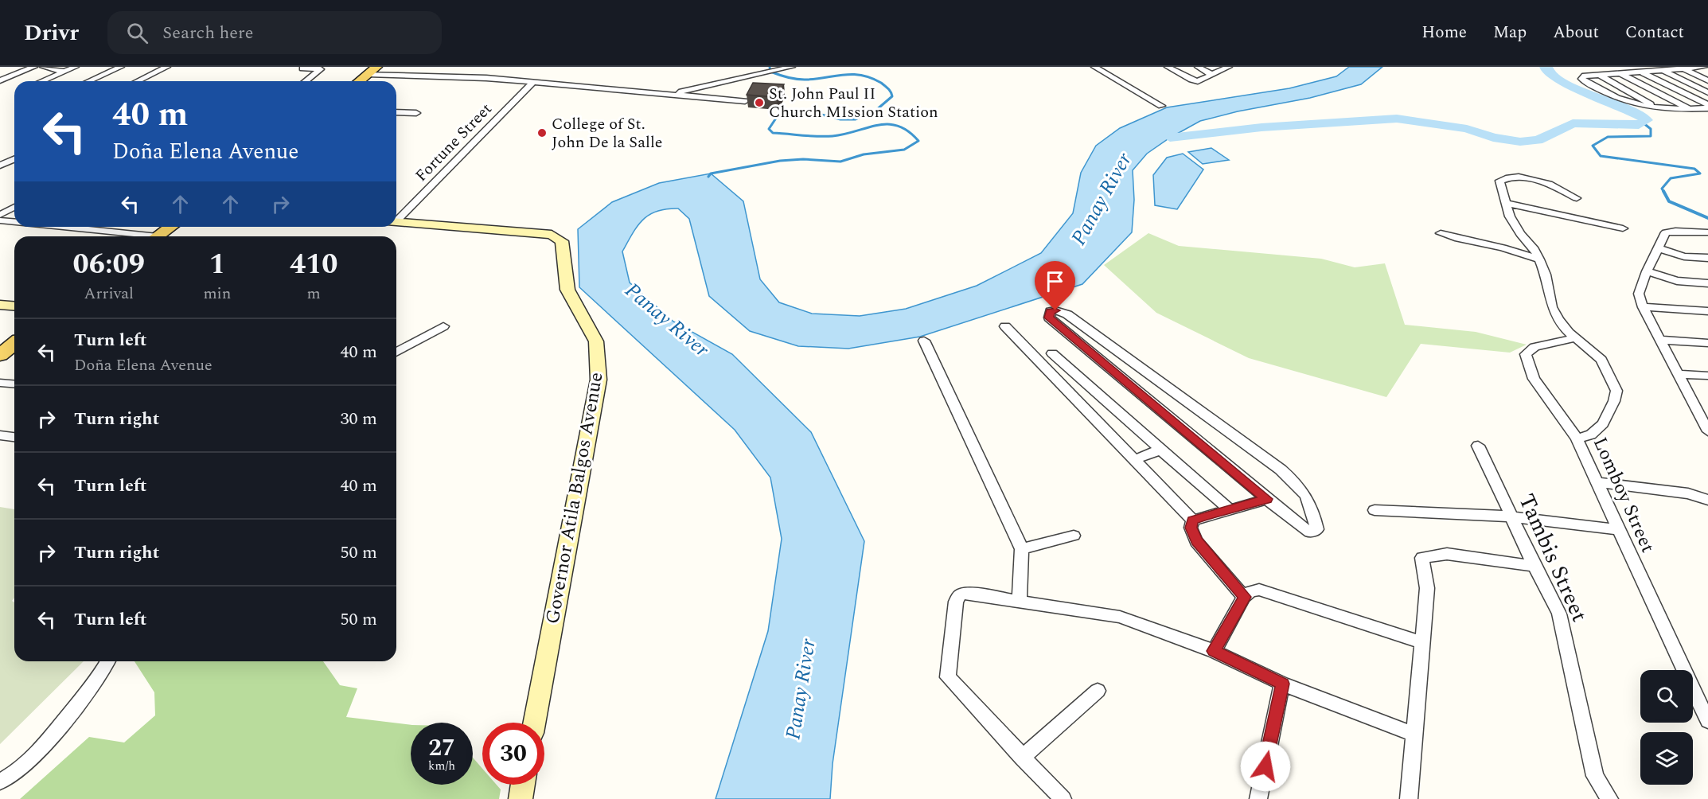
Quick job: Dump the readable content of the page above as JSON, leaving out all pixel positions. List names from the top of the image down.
{
  "streets": {
    "main road": ["Governor Atila Balgos Avenue"],
    "street": ["Fortune Street", "Lomboy Street", "Tambis Street"]
  },
  "water": ["Panay River"],
  "places": ["St. John Paul II Church MIssion Station", "College of St. John De la Salle"],
  "page": {
    "header": "Drivr",
    "search": "Search here",
    "nav": [
      "Home",
      "Map",
      "About",
      "Contact"
    ],
    "turn": ["40 m", "Doña Elena Avenue"],
    "eta": [
      "06:09",
      "Arrival",
      "1",
      "min",
      "410",
      "m"
    ],
    "list": [
      {
        "name": "Turn left",
        "note": "Doña Elena Avenue",
        "value": "40 m"
      },
      {
        "name": "Turn right",
        "value": "30 m"
      },
      {
        "name": "Turn left",
        "value": "40 m"
      },
      {
        "name": "Turn right",
        "value": "50 m"
      },
      {
        "name": "Turn left",
        "value": "50 m"
      }
    ],
    "speed": "27 km/h",
    "limit": "30"
  }
}
